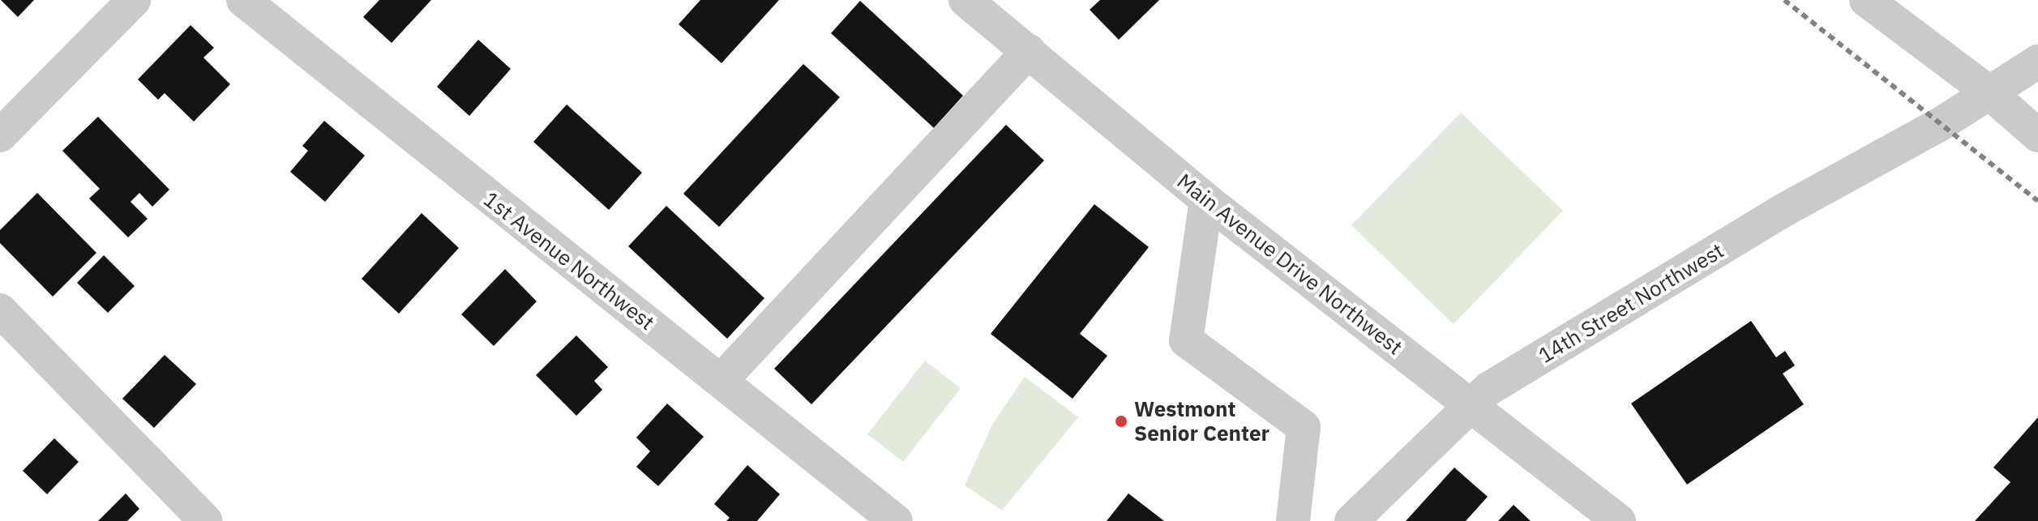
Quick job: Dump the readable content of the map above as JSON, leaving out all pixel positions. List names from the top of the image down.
{
  "streets": {
    "street": ["1st Avenue Northwest", "Main Avenue Drive Northwest", "14th Street Northwest"]
  },
  "crossings": [
    ["Main Avenue Drive Northwest", "14th Street Northwest"]
  ],
  "places": ["Westmont Senior Center"]
}
